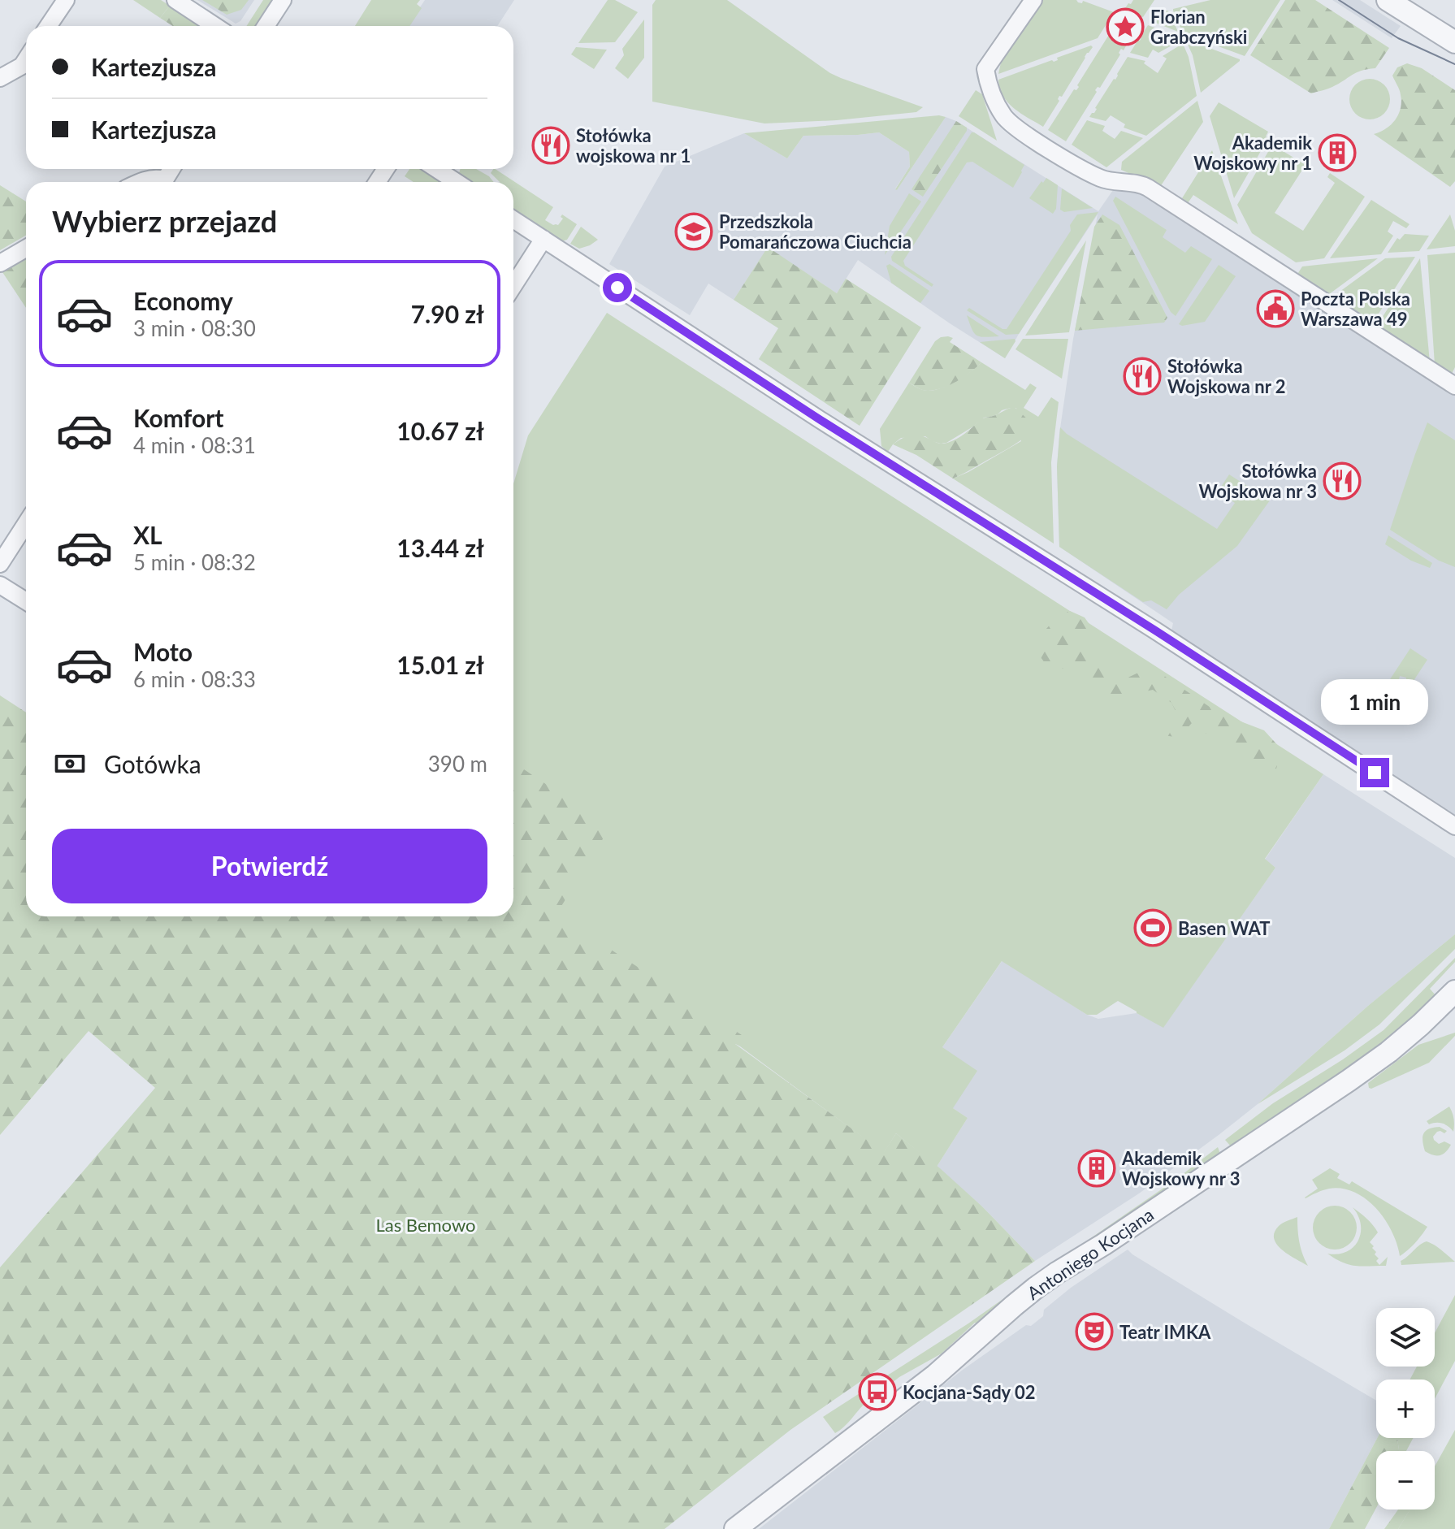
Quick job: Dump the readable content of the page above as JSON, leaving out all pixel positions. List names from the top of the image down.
{
  "streets": {
    "street": ["Antoniego Kocjana"]
  },
  "parks": ["Las Bemowo"],
  "places": {
    "place": ["Florian Grabczyński"],
    "restaurant": ["Stołówka wojskowa nr 1", "Stołówka Wojskowa nr 2", "Stołówka Wojskowa nr 3"],
    "building": ["Akademik Wojskowy nr 1", "Akademik Wojskowy nr 3"],
    "school or university": ["Przedszkola Pomarańczowa Ciuchcia"],
    "public building": ["Poczta Polska Warszawa 49"],
    "sports": ["Basen WAT"],
    "theatre": ["Teatr IMKA"],
    "bus stop": ["Kocjana-Sądy 02"]
  },
  "page": {
    "banner": ["Kartezjusza", "Kartezjusza"],
    "heading": "Wybierz przejazd",
    "list": [
      {
        "name": "Economy",
        "note": "3 min · 08:30",
        "value": "7.90 zł"
      },
      {
        "name": "Komfort",
        "note": "4 min · 08:31",
        "value": "10.67 zł"
      },
      {
        "name": "XL",
        "note": "5 min · 08:32",
        "value": "13.44 zł"
      },
      {
        "name": "Moto",
        "note": "6 min · 08:33",
        "value": "15.01 zł"
      }
    ],
    "bubble": "1 min",
    "pay": ["Gotówka", "390 m"],
    "buttons": "Potwierdź",
    "map_buttons": ["+", "−"]
  }
}
